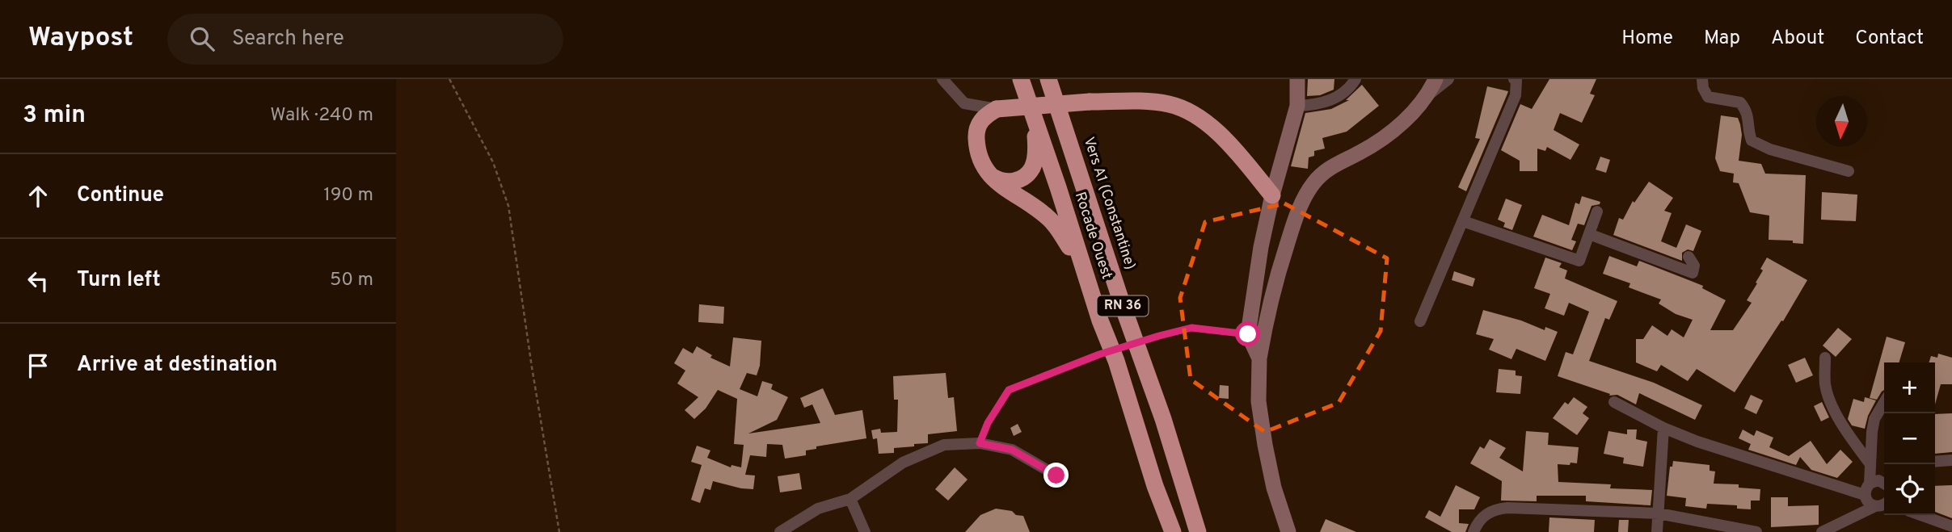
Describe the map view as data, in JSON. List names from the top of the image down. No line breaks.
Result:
{"streets":{"highway":["Vers A1 (Constantine)","Rocade Ouest","RN 36"]},"north":"bottom","page":{"header":"Waypost","search":"Search here","nav":["Home","Map","About","Contact"],"heading":["3 min","Walk · 240 m"],"list":[["Continue","190 m"],["Turn left","50 m"],"Arrive at destination"],"map_buttons":["+","−"]}}
